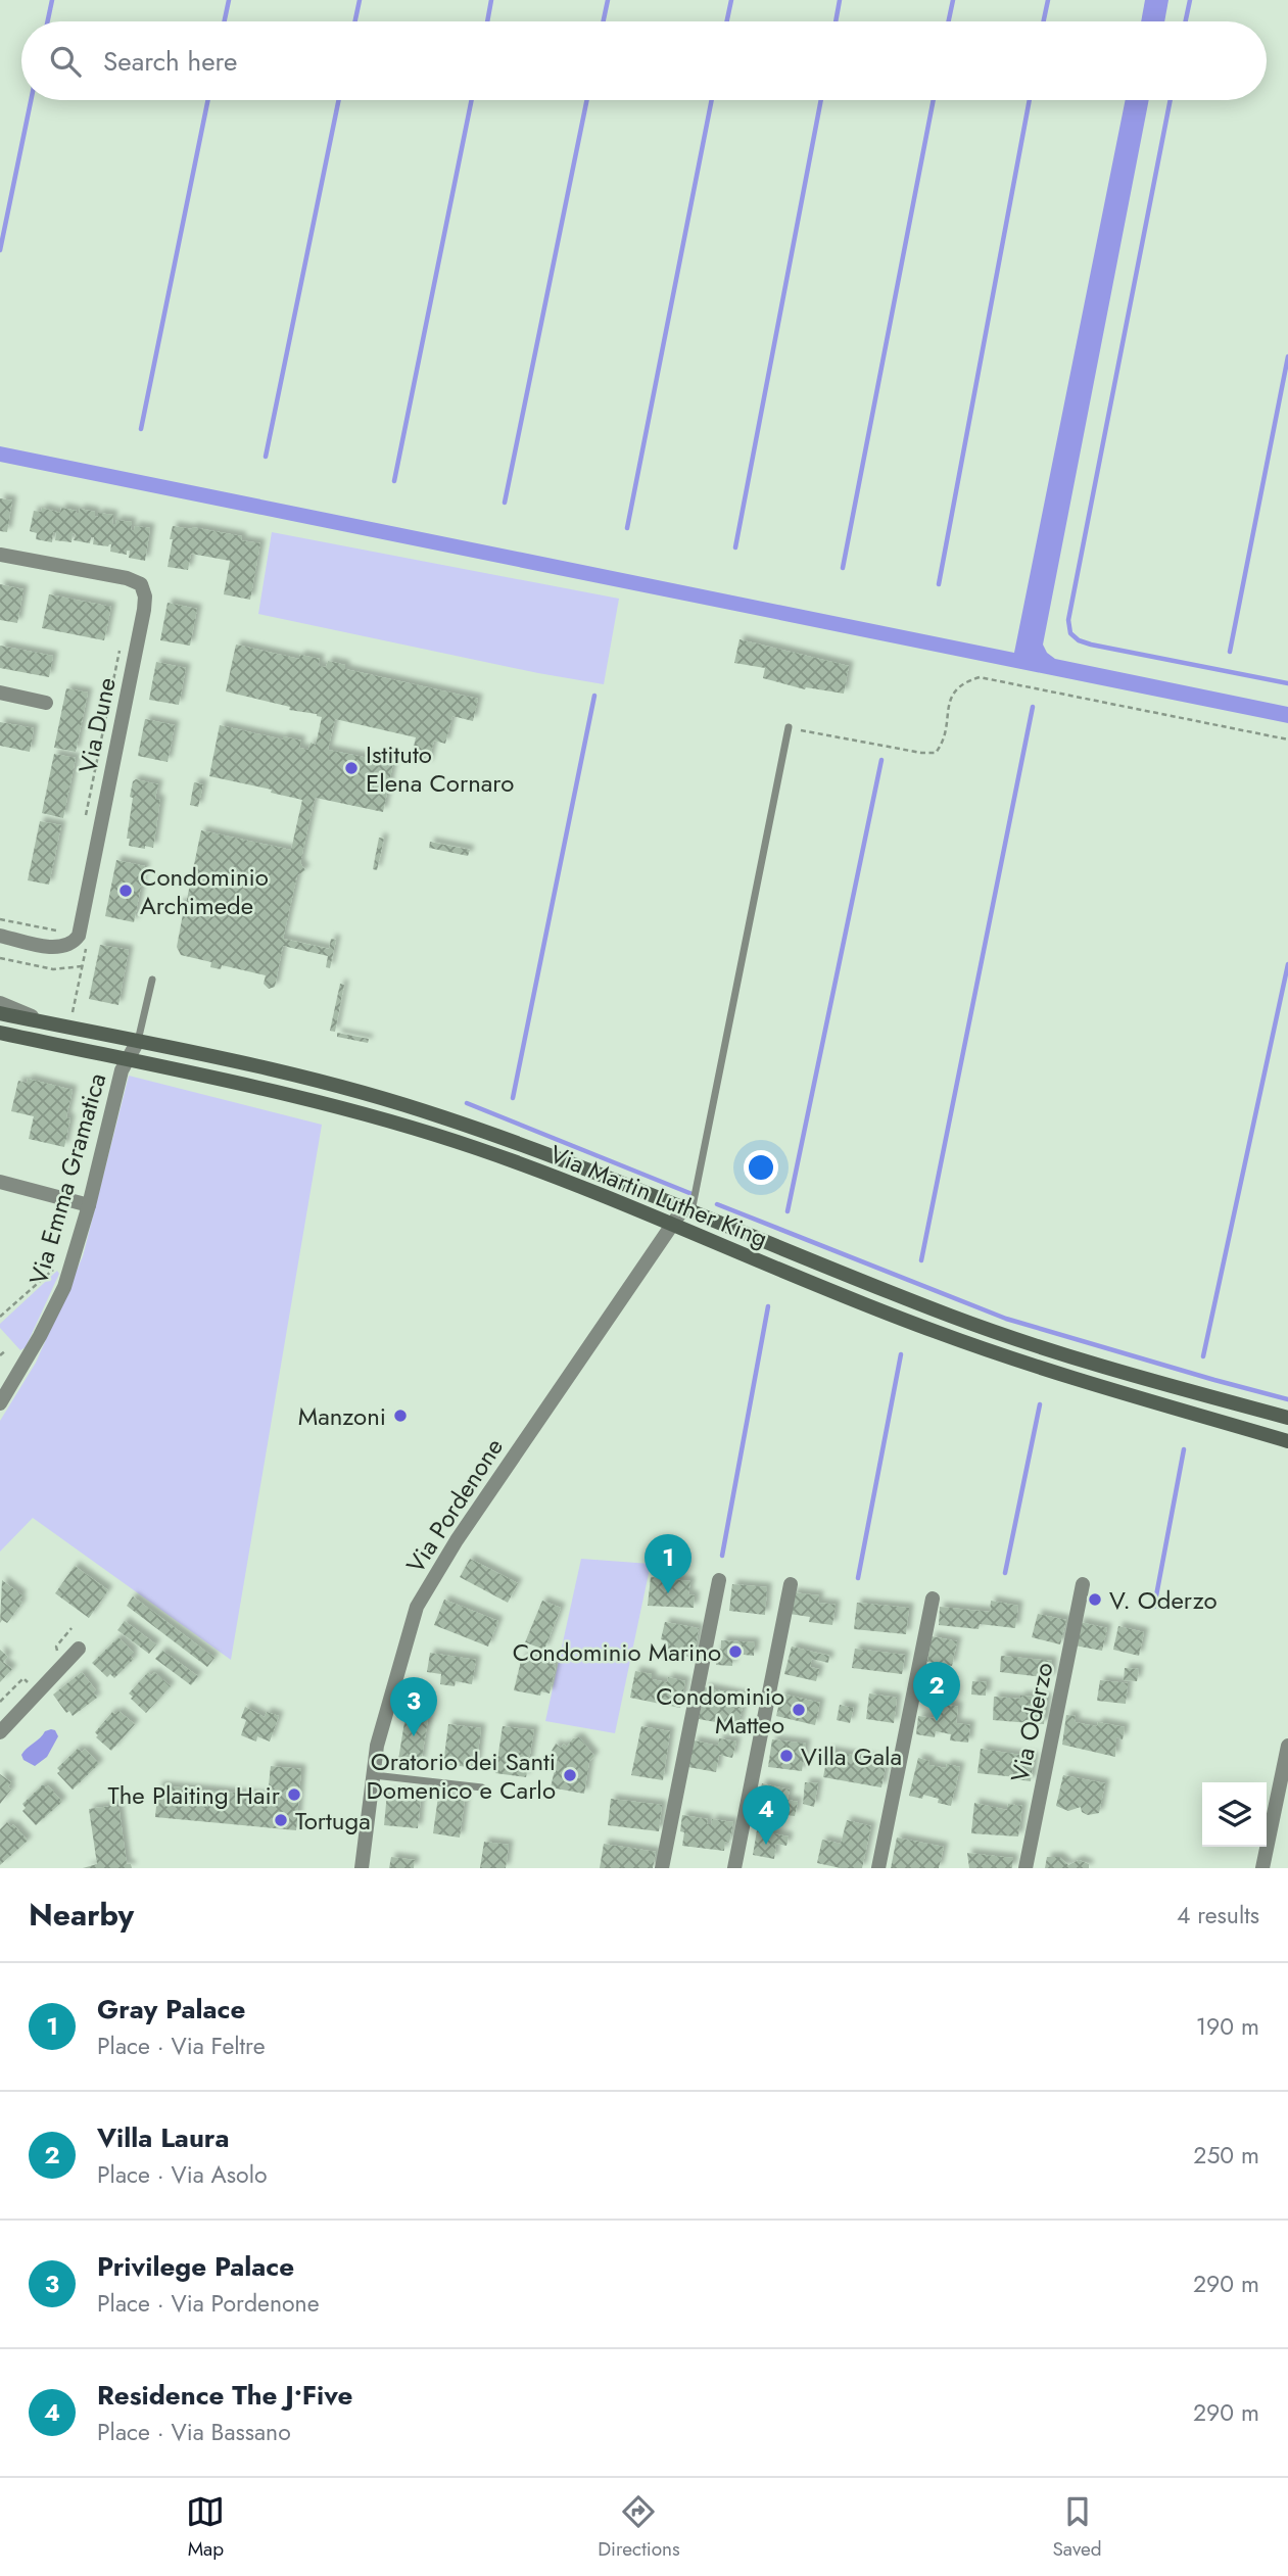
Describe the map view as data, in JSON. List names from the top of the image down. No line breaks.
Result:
{"streets":{"main road":["Via Martin Luther King"],"street":["Via Dune","Via Emma Gramatica","Via Pordenone","Via Oderzo"]},"crossings":[["Via Emma Gramatica","Via Martin Luther King"],["Via Martin Luther King","Via Pordenone"]],"places":["Istituto Elena Cornaro","Condominio Archimede","Manzoni","V. Oderzo","Condominio Marino","Condominio Matteo","Villa Gala","Oratorio dei Santi Domenico e Carlo","The Plaiting Hair","Tortuga"],"page":{"search":"Search here","pins":["1","2","3","4"],"heading":["Nearby","4 results"],"list":[{"mark":"1","name":"Gray Palace","note":"Place · Via Feltre","value":"190 m"},{"mark":"2","name":"Villa Laura","note":"Place · Via Asolo","value":"250 m"},{"mark":"3","name":"Privilege Palace","note":"Place · Via Pordenone","value":"290 m"},{"mark":"4","name":"Residence The J•Five","note":"Place · Via Bassano","value":"290 m"}],"nav":["Map","Directions","Saved"]}}
